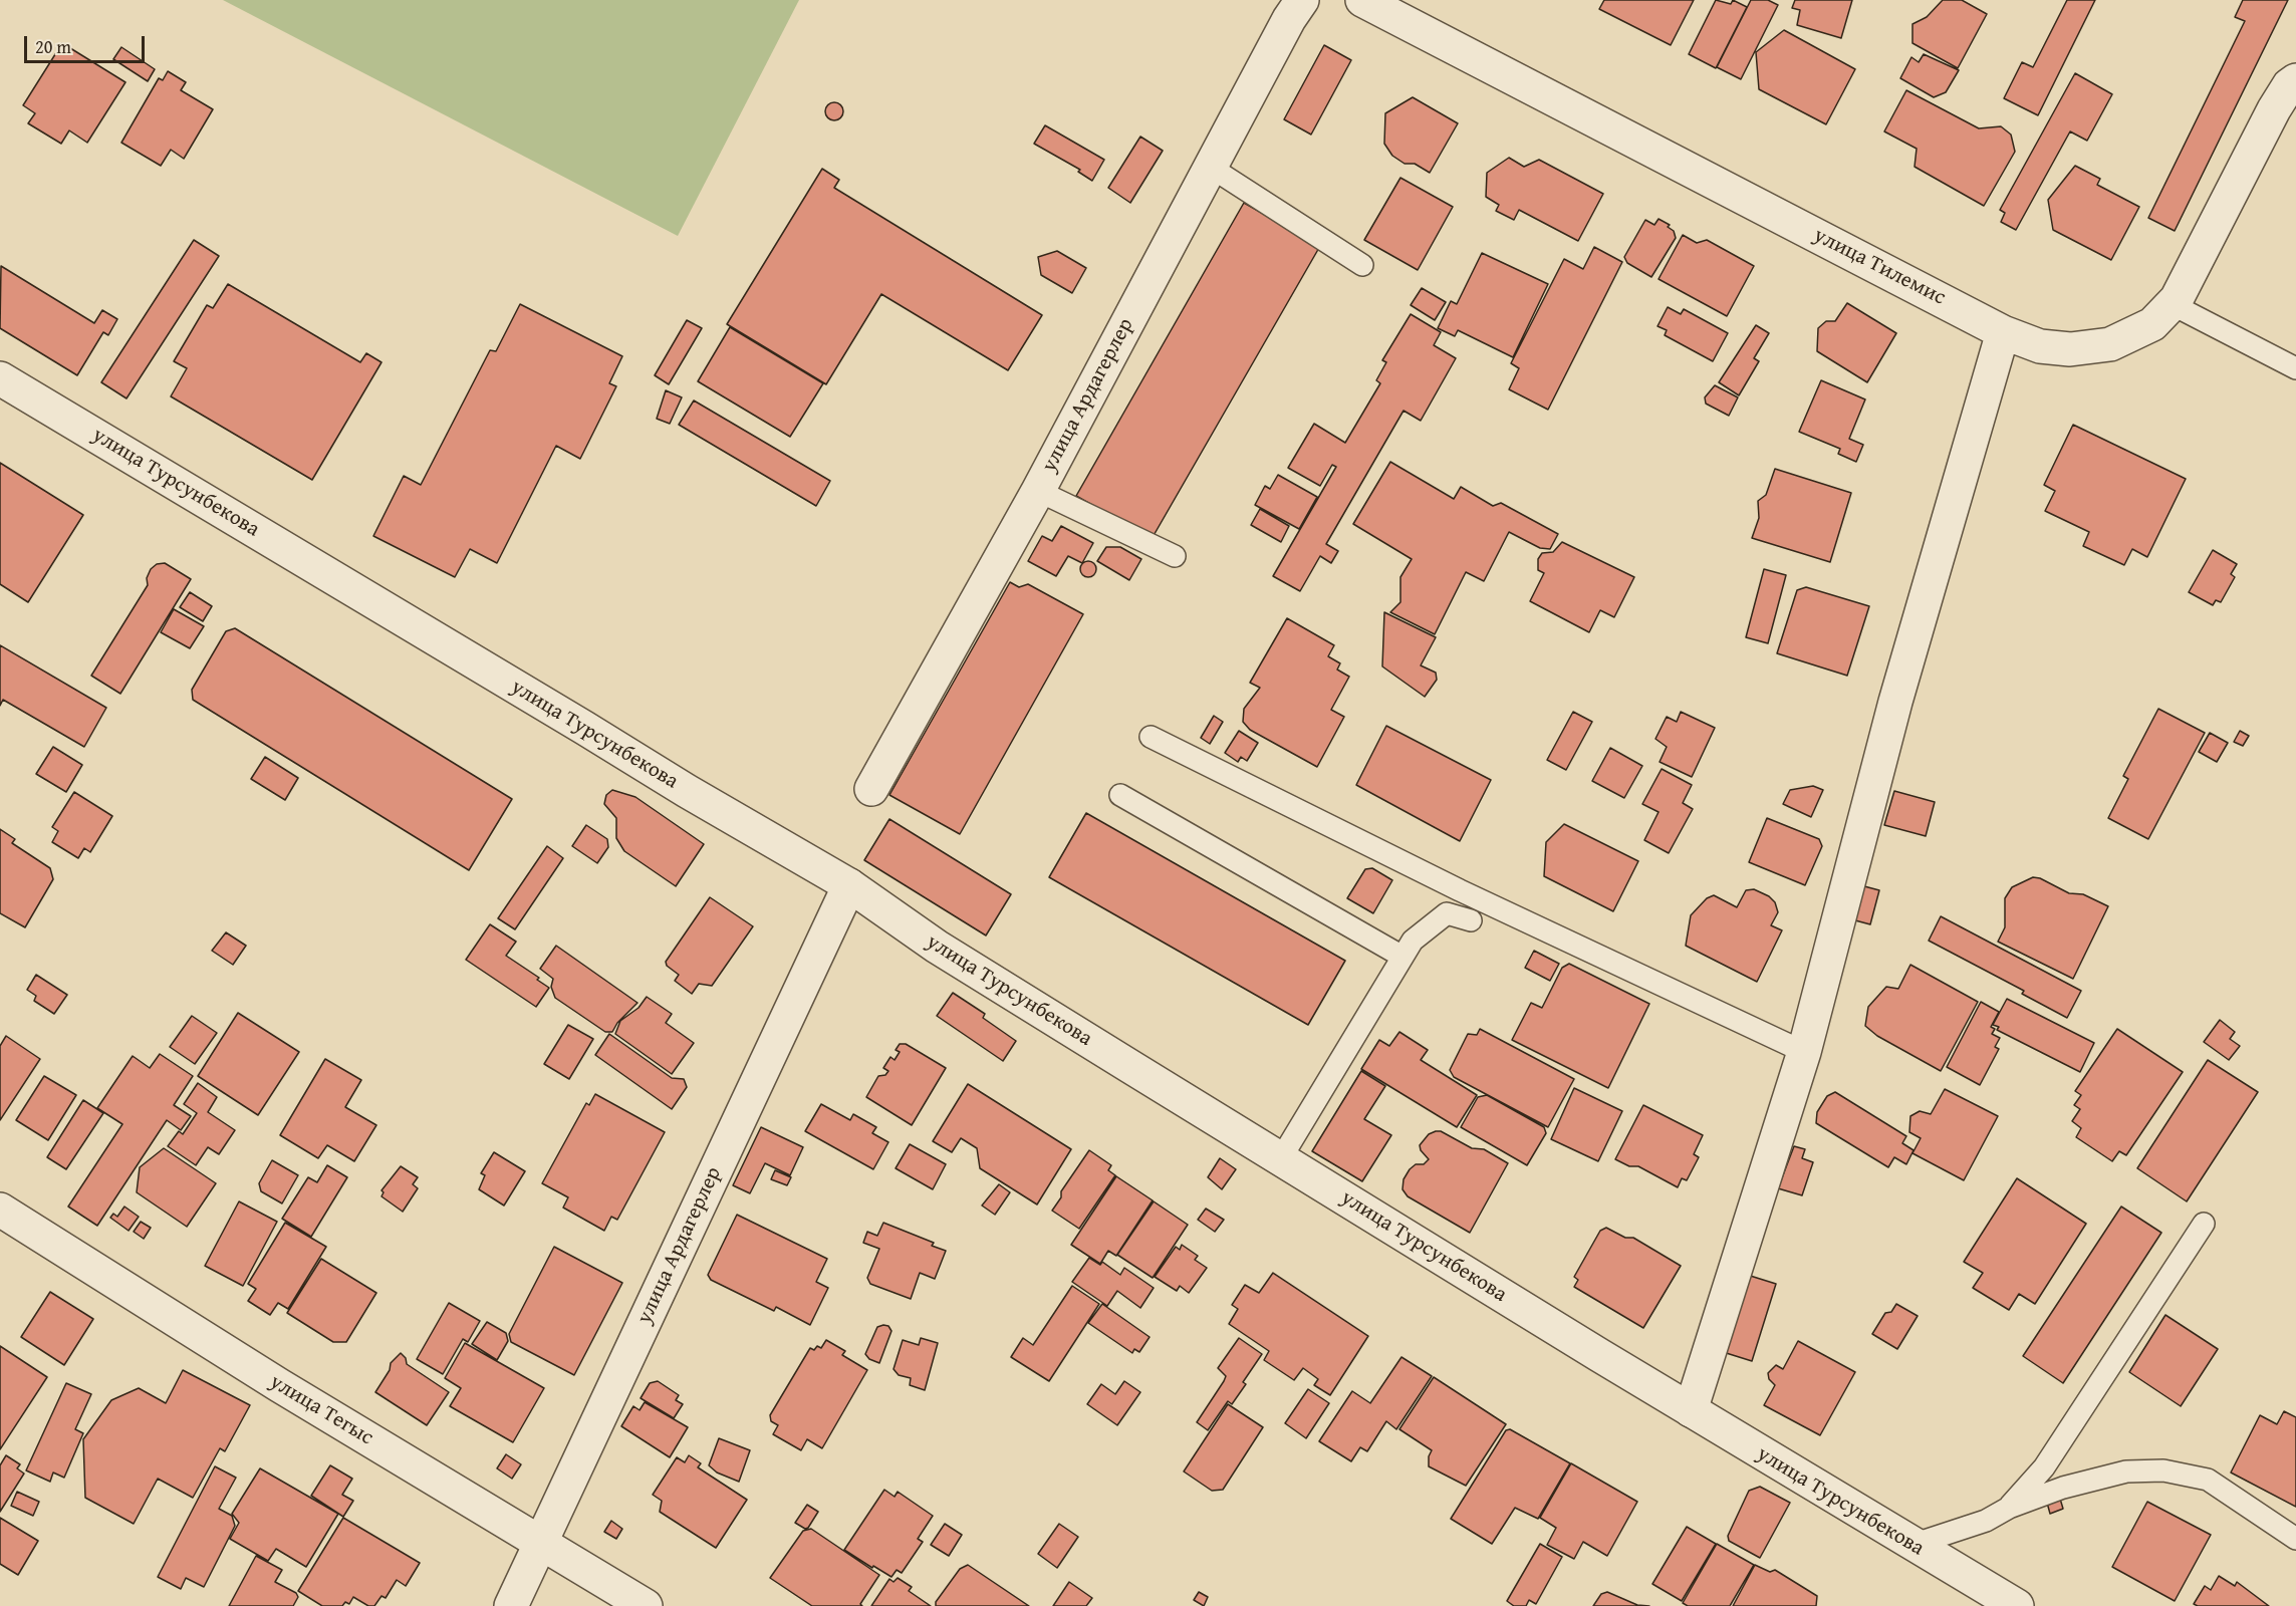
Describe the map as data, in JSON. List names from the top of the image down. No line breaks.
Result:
{"streets":{"street":["улица Тилемис","улица Ардагерлер","улица Турсунбекова","улица Тегыс"]},"crossings":[["улица Ардагерлер","улица Турсунбекова"],["улица Ардагерлер","улица Тегыс"]],"scale_bar":"20 m"}
